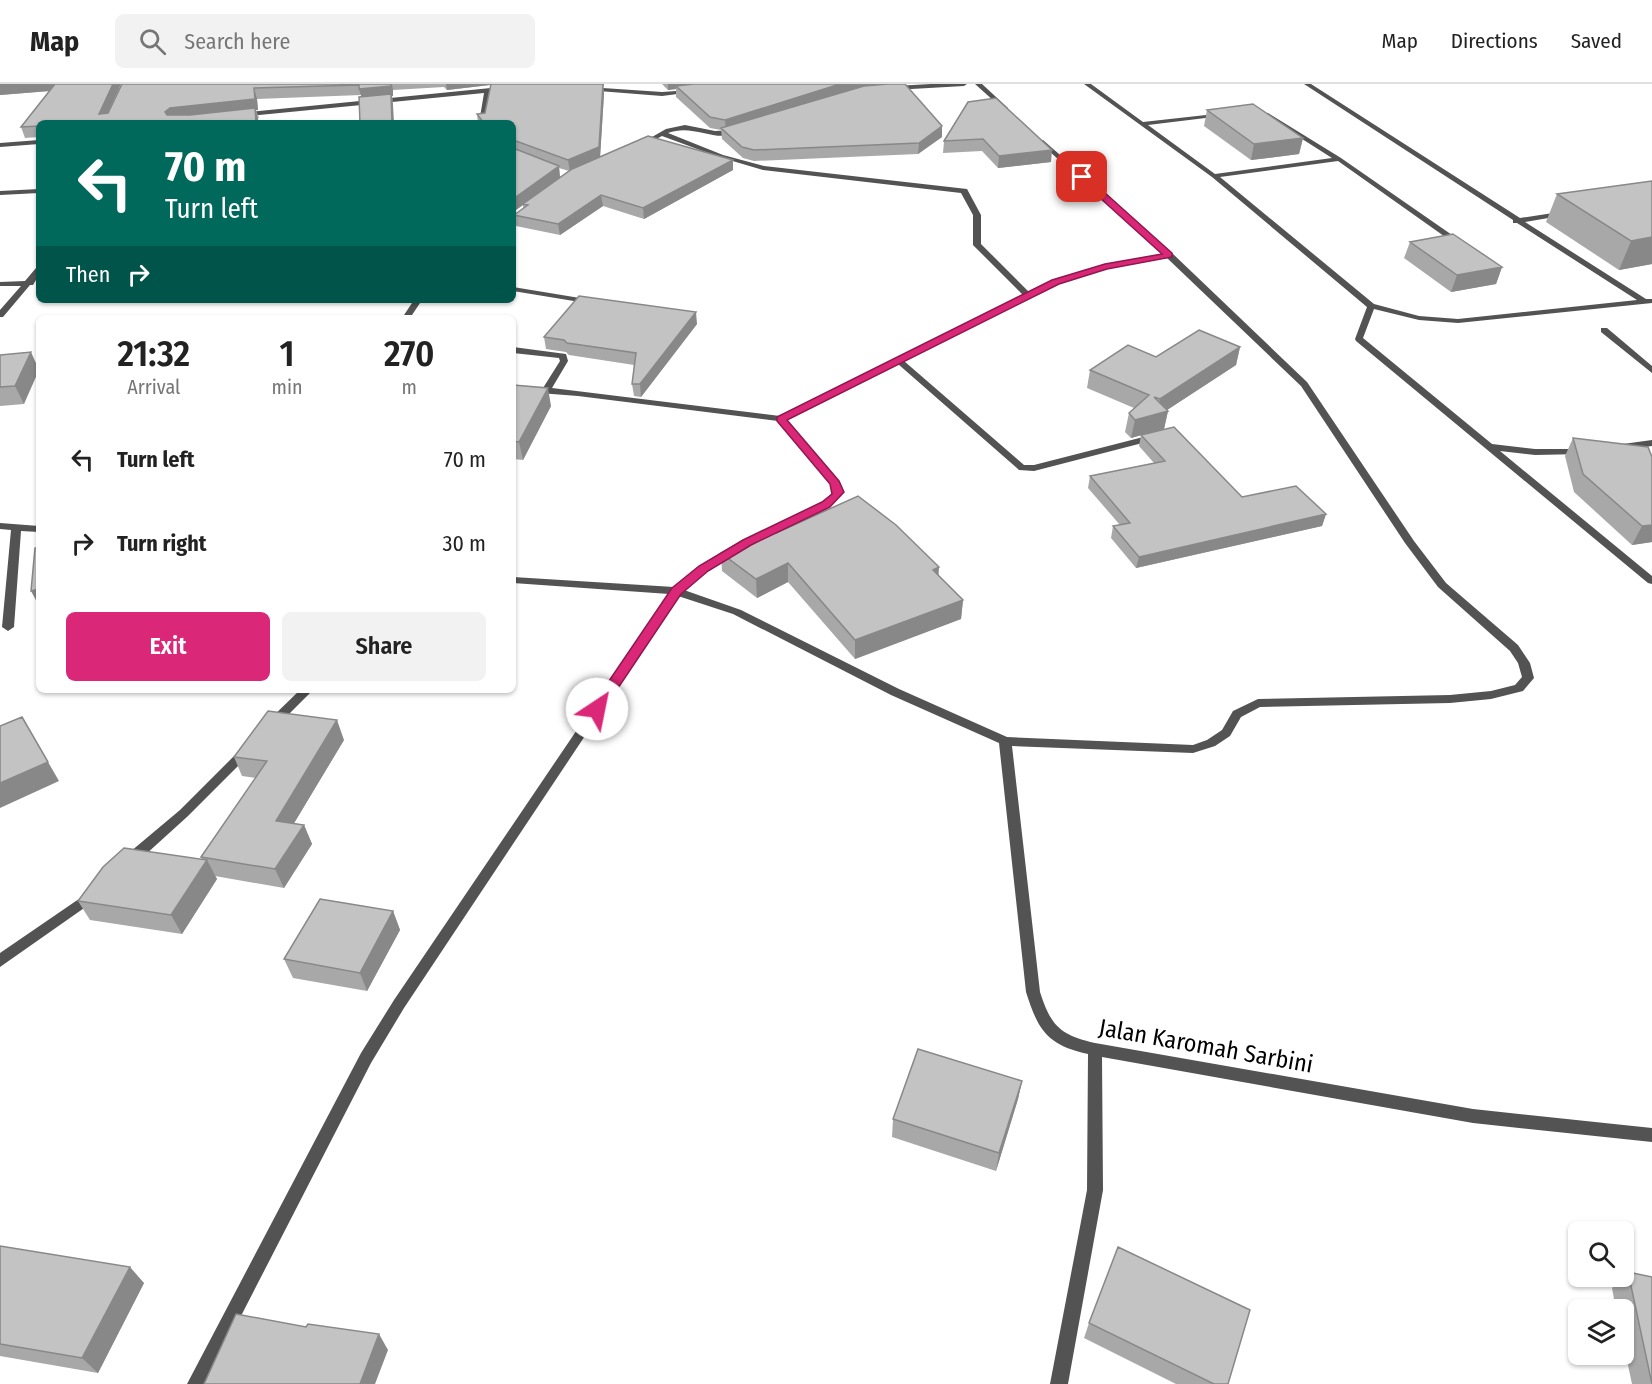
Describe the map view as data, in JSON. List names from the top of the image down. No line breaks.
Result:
{"streets":{"street":["Jalan Karomah Sarbini"]},"page":{"header":"Map","search":"Search here","nav":["Map","Directions","Saved"],"turn":["70 m","Turn left"],"then":"Then","eta":["21:32","Arrival","1","min","270","m"],"list":[{"name":"Turn left","value":"70 m"},{"name":"Turn right","value":"30 m"}],"buttons":["Exit","Share"]}}
